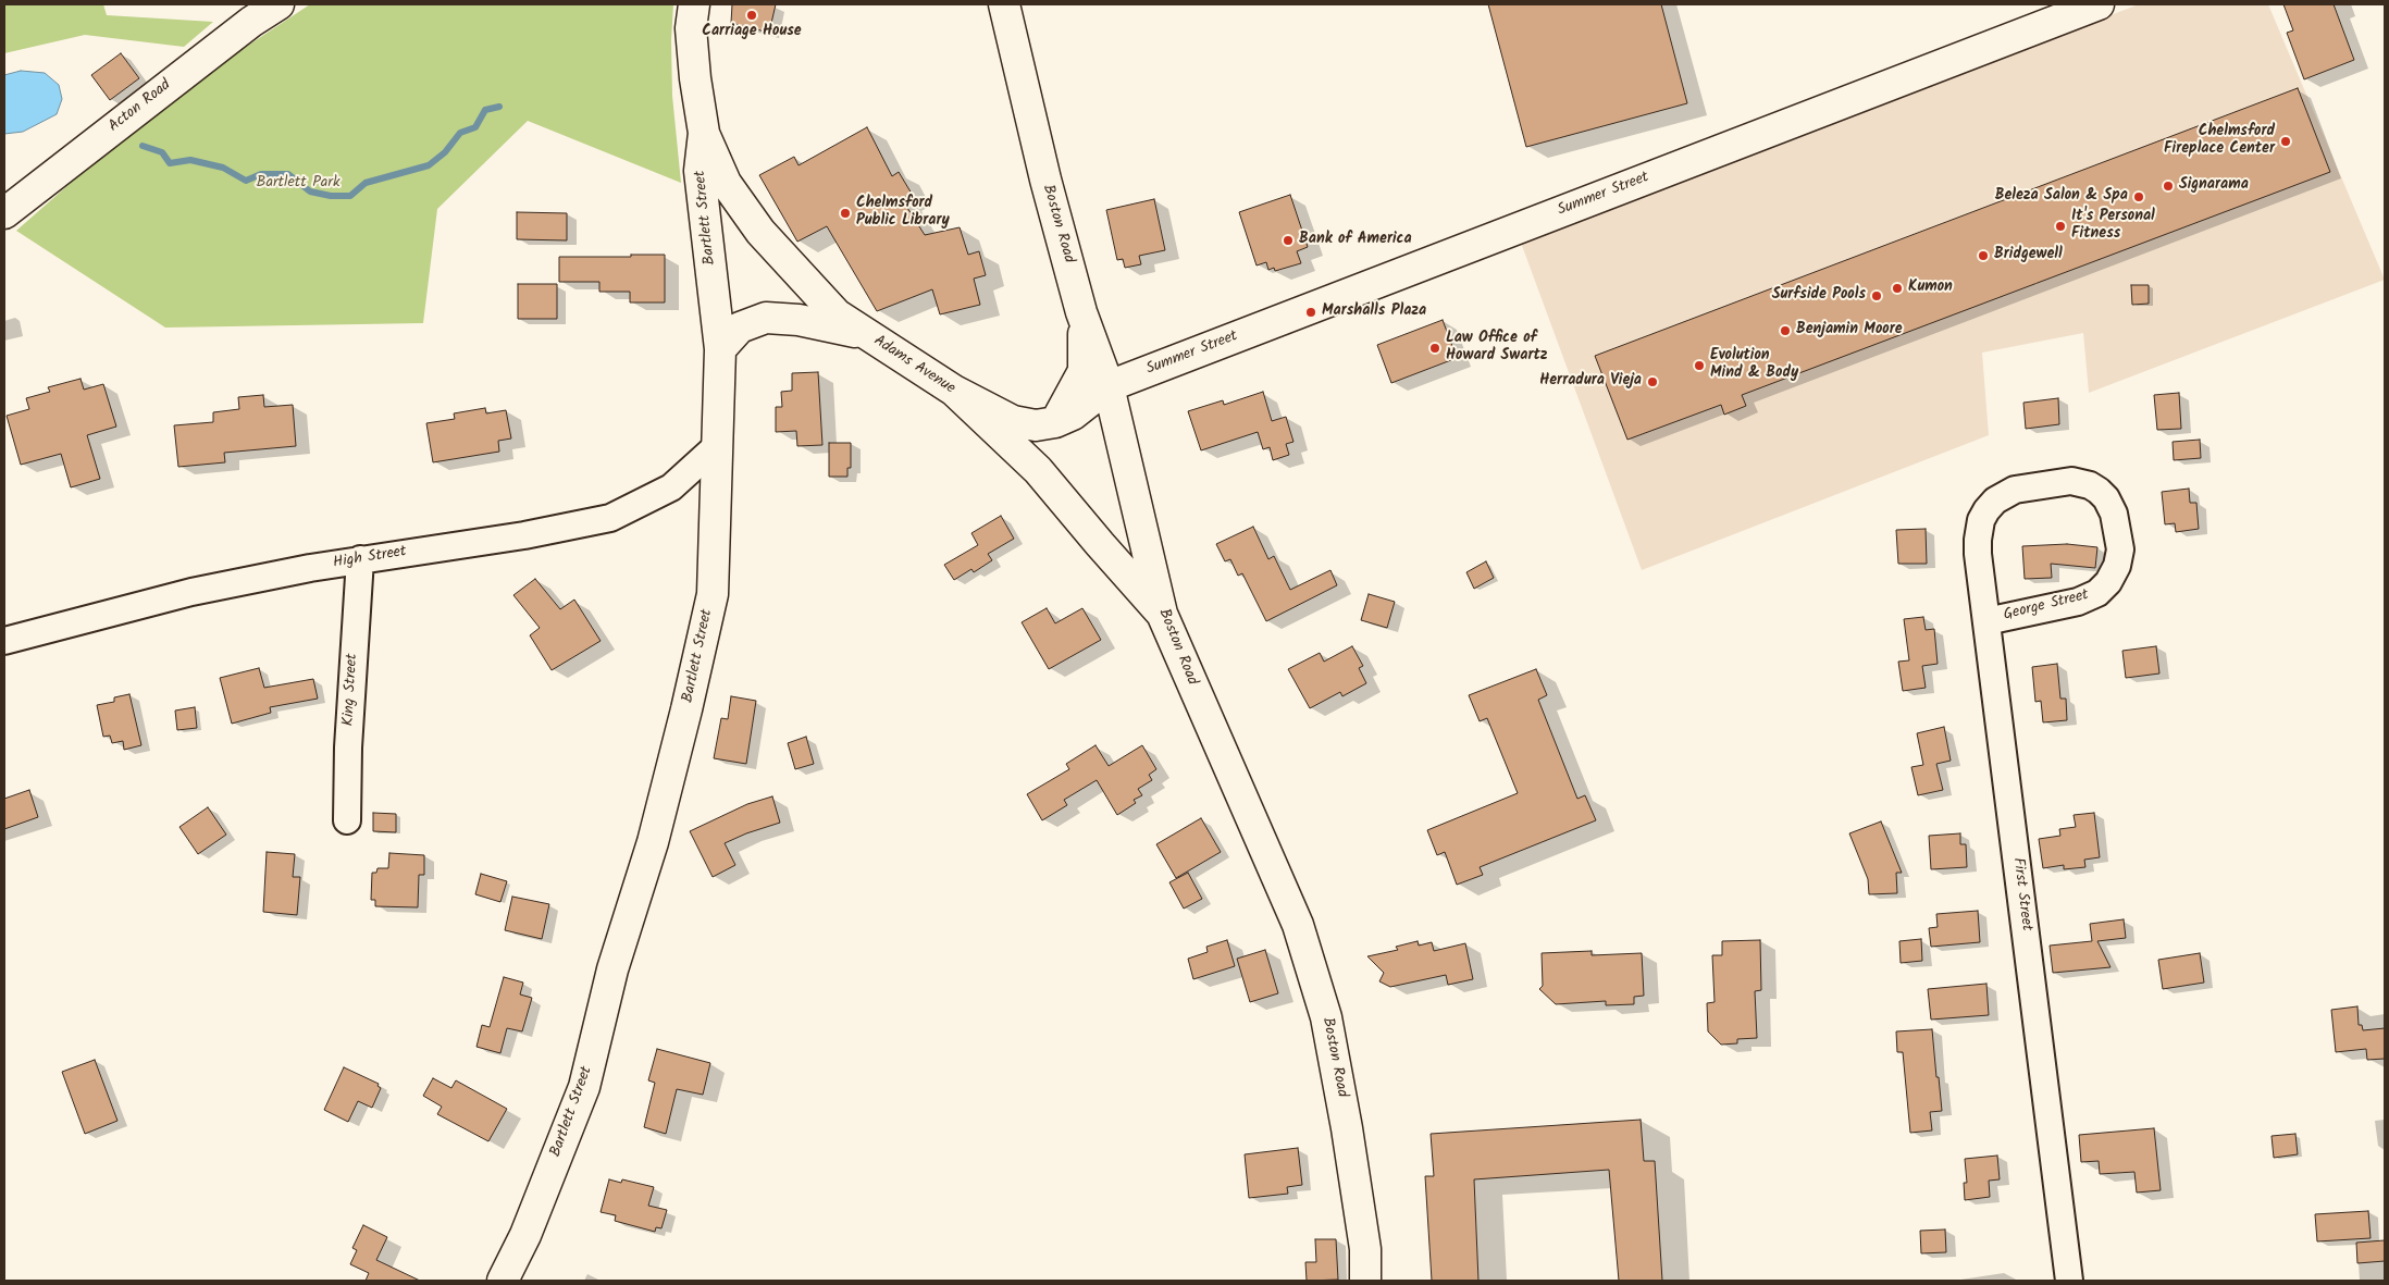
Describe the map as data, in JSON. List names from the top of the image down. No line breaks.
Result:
{"streets":{"main road":["Acton Road","Summer Street","Bartlett Street","Boston Road","Adams Avenue"],"street":["High Street","George Street","King Street","First Street"]},"crossings":[["Summer Street","Boston Road"],["Bartlett Street","Adams Avenue"],["Bartlett Street","High Street"],["Boston Road","Adams Avenue"],["High Street","King Street"],["George Street","First Street"]],"parks":["Bartlett Park"],"places":["Carriage House","Chelmsford Fireplace Center","Signarama","Beleza Salon & Spa","Chelmsford Public Library","It's Personal Fitness","Bank of America","Bridgewell","Kumon","Surfside Pools","Marshalls Plaza","Benjamin Moore","Law Office of Howard Swartz","Evolution Mind & Body","Herradura Vieja"]}
